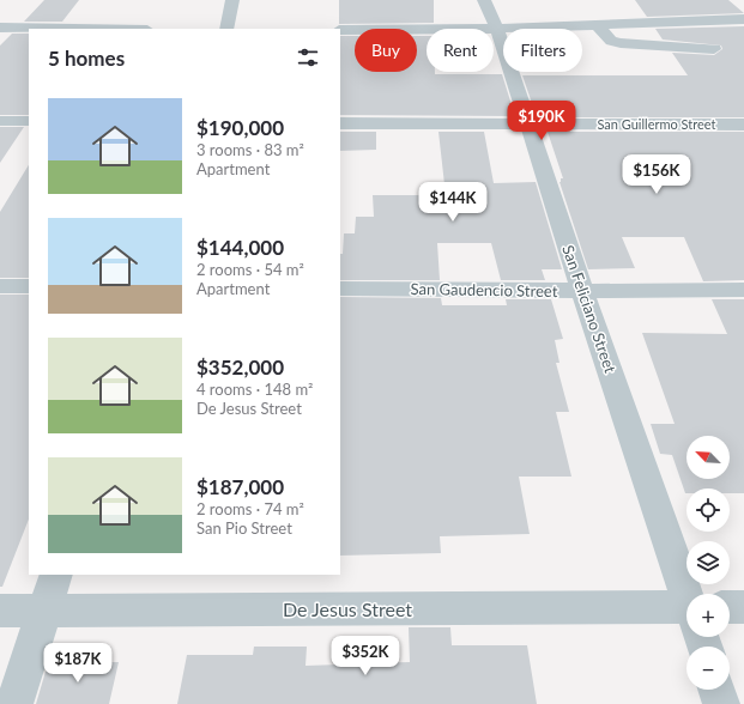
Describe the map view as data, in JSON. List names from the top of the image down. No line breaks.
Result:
{"streets":{"street":["San Guillermo Street","San Gaudencio Street","San Feliciano Street","De Jesus Street"]},"crossings":[["San Guillermo Street","San Feliciano Street"],["San Gaudencio Street","San Feliciano Street"]],"north":"top left","page":{"chip":["Buy","Rent","Filters"],"heading":"5 homes","list":[{"name":"$190,000","note":"3 rooms · 83 m² · Apartment"},{"name":"$144,000","note":"2 rooms · 54 m² · Apartment"},{"name":"$352,000","note":"4 rooms · 148 m² · De Jesus Street"},{"name":"$187,000","note":"2 rooms · 74 m² · San Pio Street"}],"price":["$190K","$156K","$144K","$352K","$187K"],"map_buttons":["+","−"]}}
